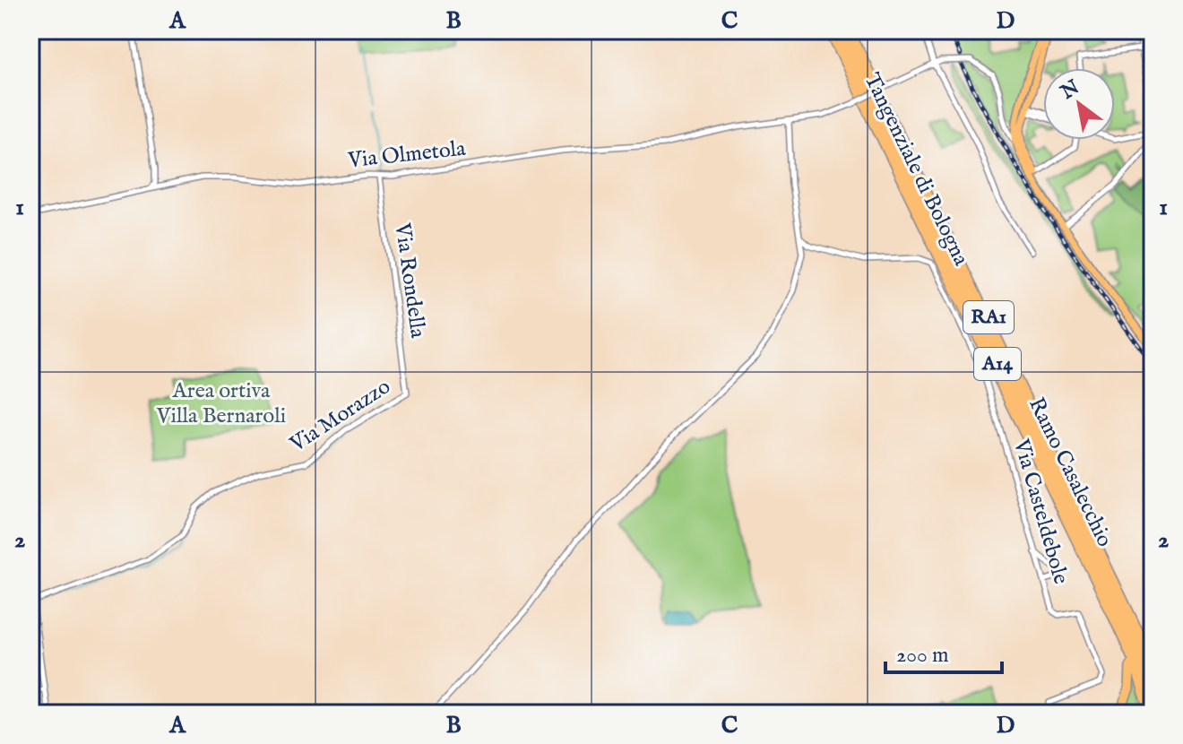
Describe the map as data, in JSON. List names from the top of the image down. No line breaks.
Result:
{"streets":{"highway":["Tangenziale di Bologna","RA1","A14","Ramo Casalecchio"],"street":["Via Olmetola","Via Rondella","Via Morazzo","Via Casteldebole"]},"crossings":[["Via Olmetola","Via Rondella"],["Via Rondella","Via Morazzo"]],"parks":["Area ortiva Villa Bernaroli"],"scale_bar":"200 m","north":"top left","grid":{"columns":["A","B","C","D"],"rows":["1","2"]}}
